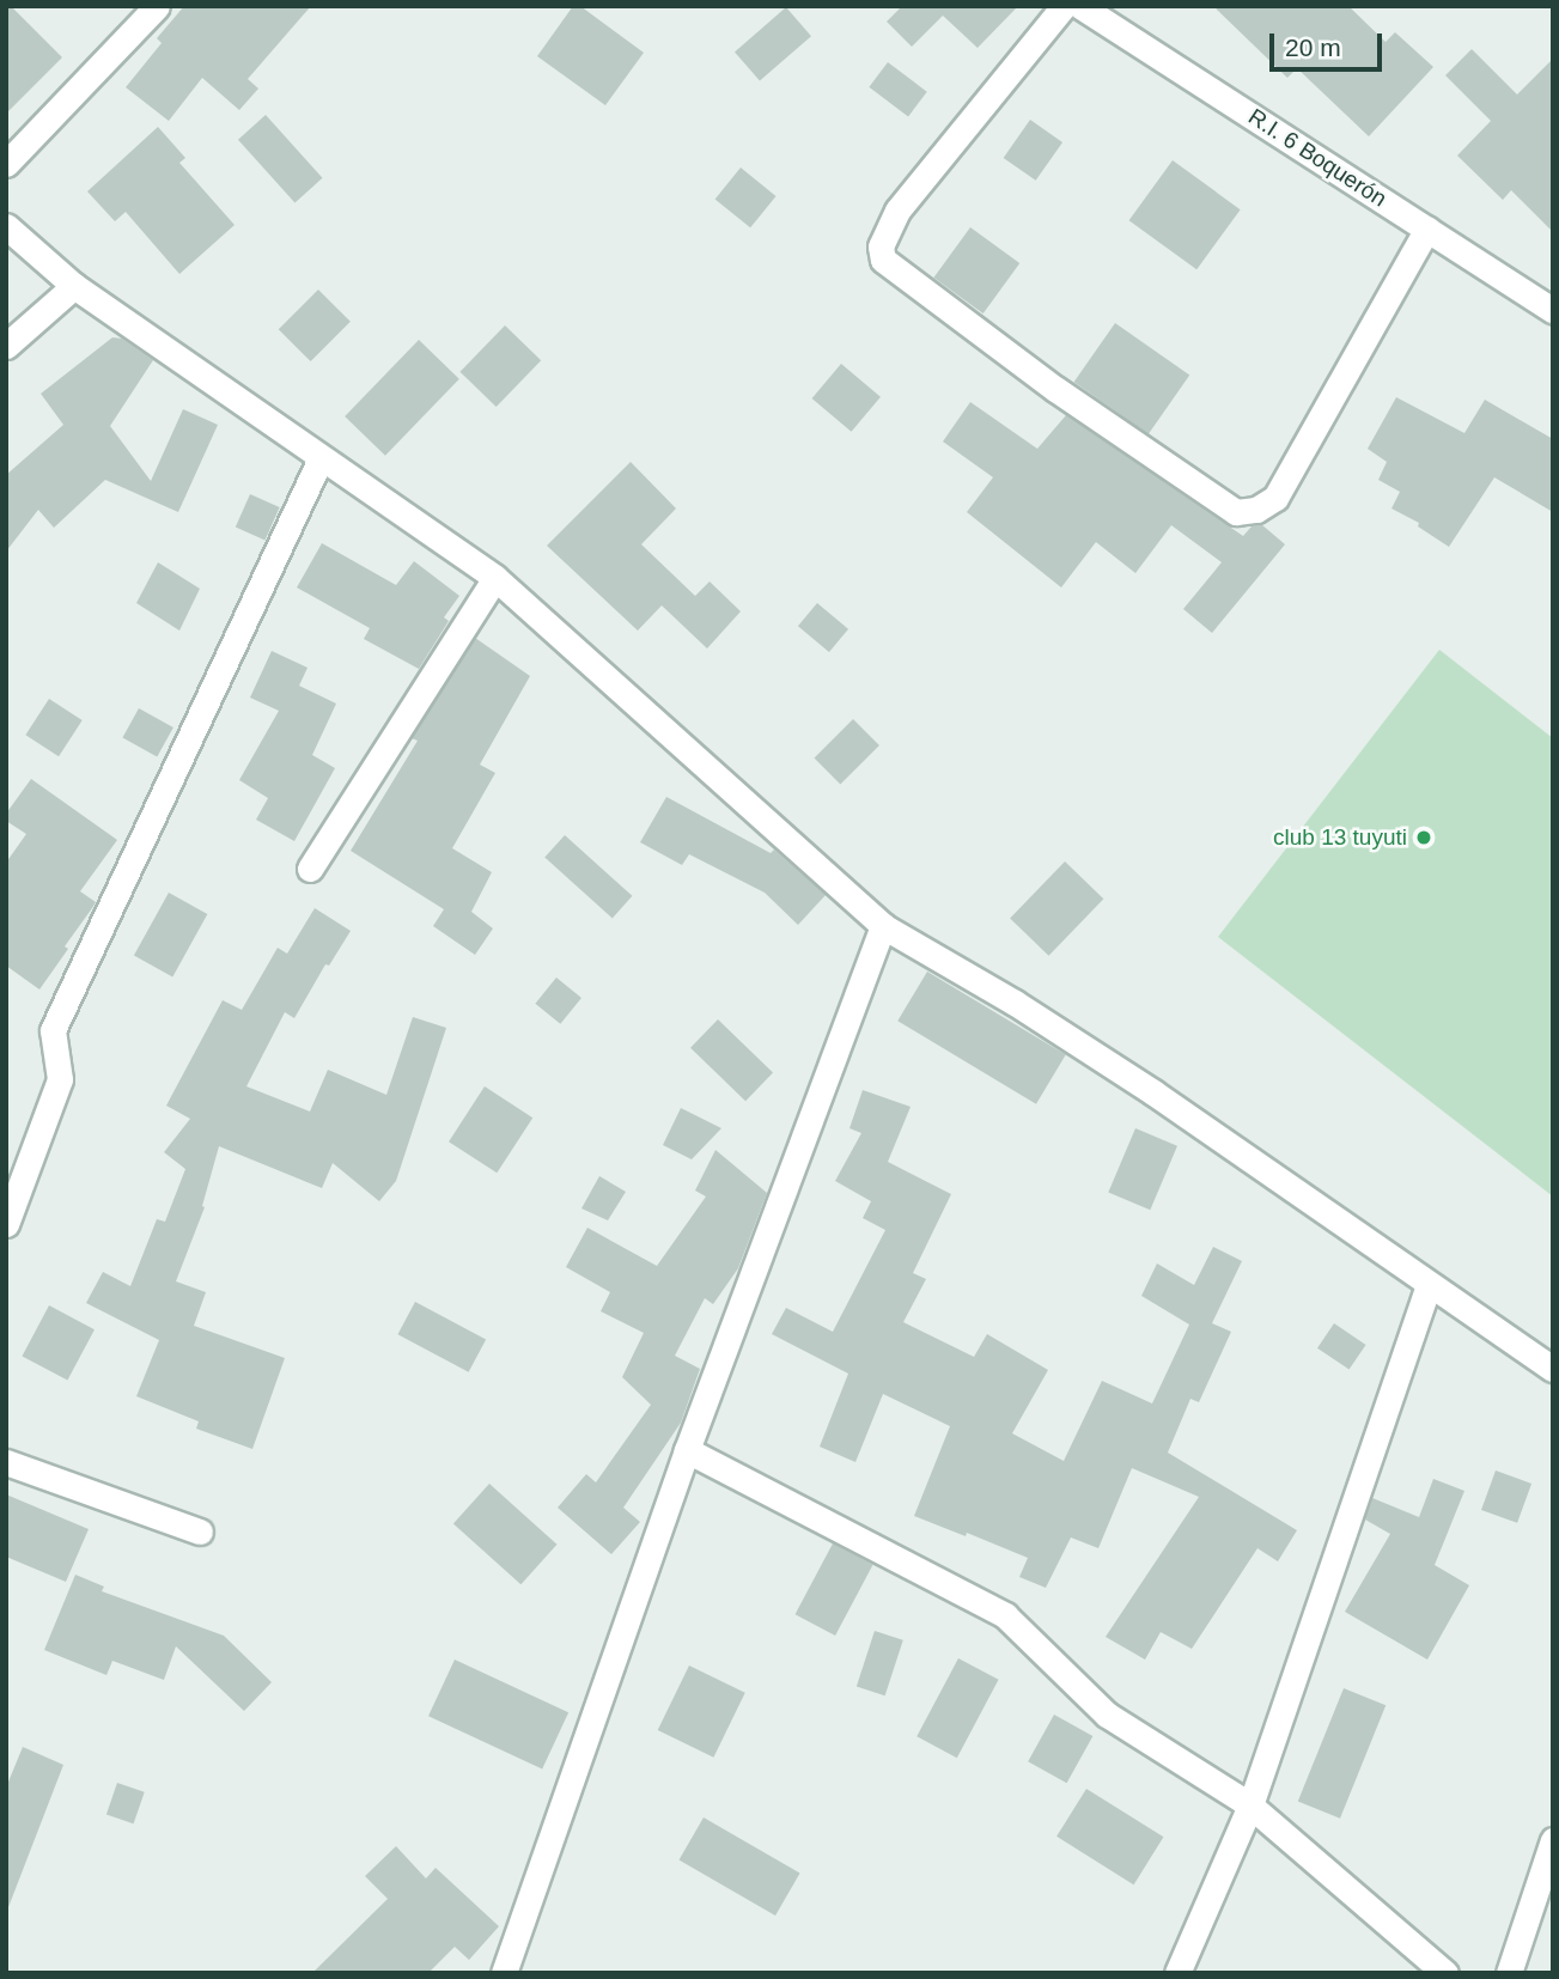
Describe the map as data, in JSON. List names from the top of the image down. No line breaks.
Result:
{"streets":{"street":["R.I. 6 Boquerón"]},"places":["club 13 tuyuti"],"scale_bar":"20 m"}
